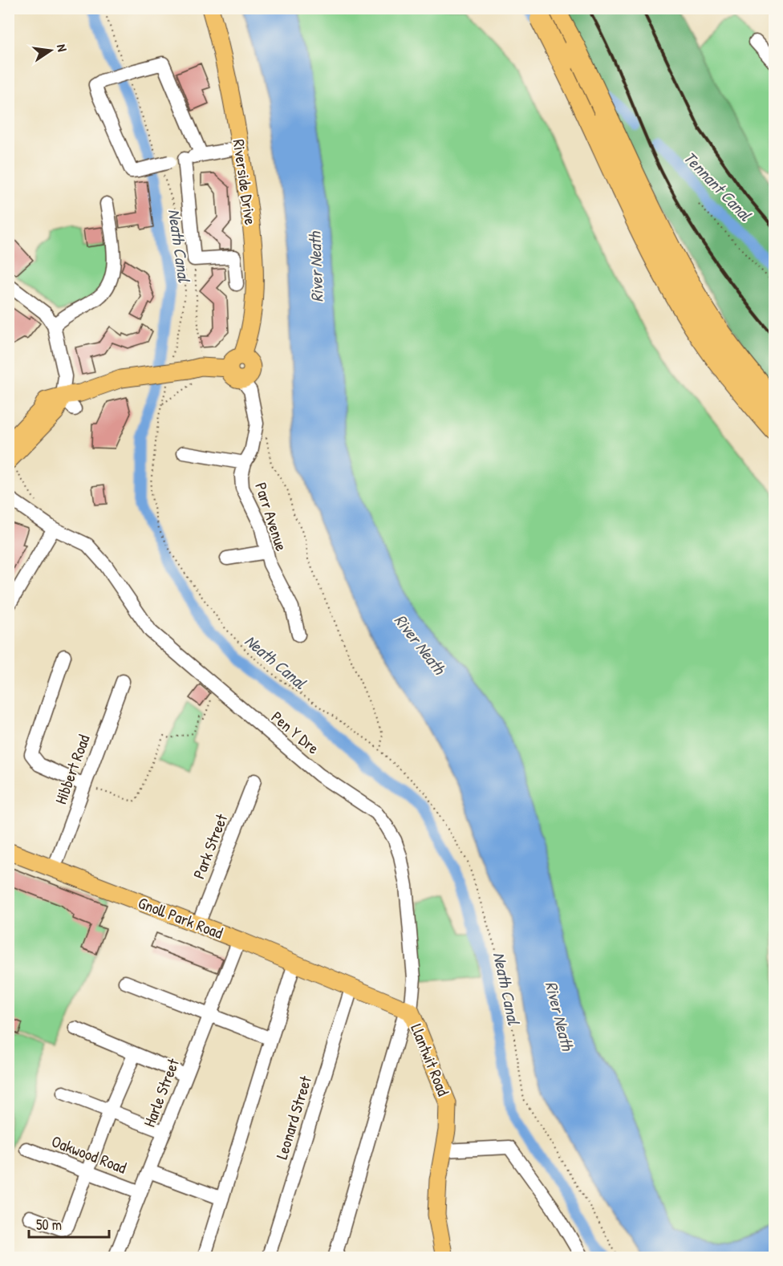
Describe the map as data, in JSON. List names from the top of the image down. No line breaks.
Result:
{"streets":{"main road":["Riverside Drive","Gnoll Park Road","Llantwit Road"],"street":["Parr Avenue","Pen Y Dre","Hibbert Road","Park Street","Harle Street","Leonard Street","Oakwood Road"]},"crossings":[["Pen Y Dre","Llantwit Road"],["Hibbert Road","Gnoll Park Road"],["Park Street","Gnoll Park Road"],["Gnoll Park Road","Llantwit Road"],["Gnoll Park Road","Harle Street"],["Gnoll Park Road","Leonard Street"],["Llantwit Road","Leonard Street"],["Harle Street","Oakwood Road"]],"water":["Tennant Canal","Neath Canal","River Neath"],"scale_bar":"50 m","north":"right"}
